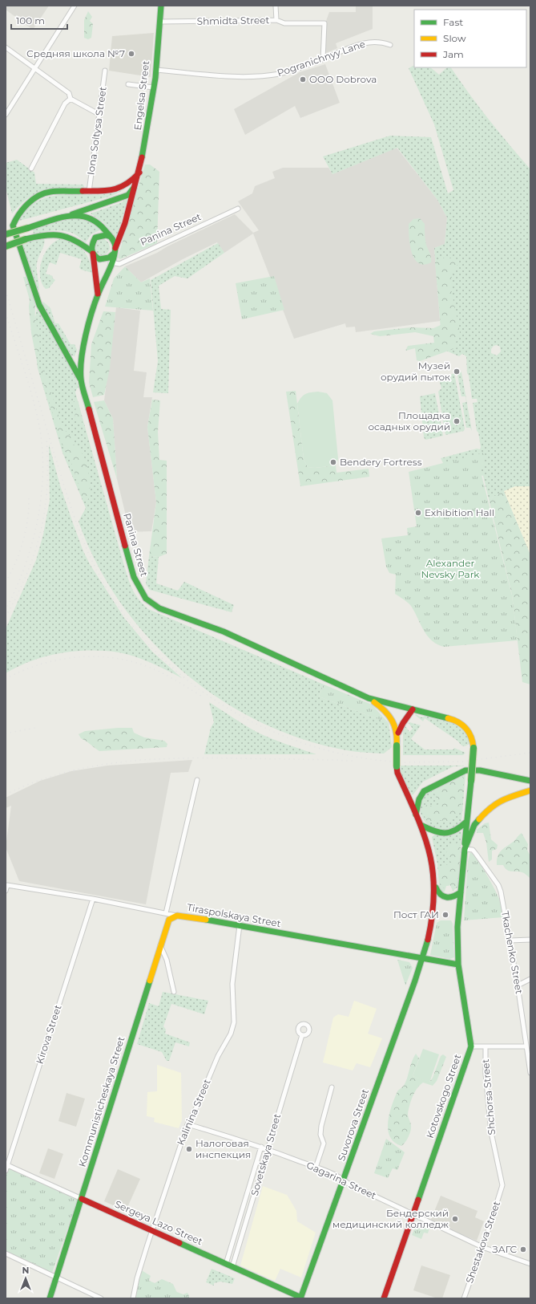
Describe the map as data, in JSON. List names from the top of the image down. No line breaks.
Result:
{"streets":{"main road":["Engelsa Street","Panina Street","Tiraspolskaya Street","Kotovskogo Street","Kommunisticheskaya Street","Suvorova Street","Sergeya Lazo Street"],"street":["Shmidta Street","Pogranichnyy Lane","Iona Soltysa Street","Tkachenko Street","Kirova Street","Shchorsa Street","Kalinina Street","Sovetskaya Street","Gagarina Street","Shestakova Street"]},"crossings":[["Shmidta Street","Pogranichnyy Lane"],["Shmidta Street","Engelsa Street"],["Pogranichnyy Lane","Engelsa Street"],["Engelsa Street","Panina Street"],["Tiraspolskaya Street","Kirova Street"],["Tiraspolskaya Street","Kotovskogo Street"],["Tiraspolskaya Street","Kommunisticheskaya Street"],["Tiraspolskaya Street","Kalinina Street"],["Tiraspolskaya Street","Suvorova Street"],["Tkachenko Street","Kotovskogo Street"],["Kirova Street","Sergeya Lazo Street"],["Kotovskogo Street","Gagarina Street"],["Shchorsa Street","Shestakova Street"],["Kommunisticheskaya Street","Sergeya Lazo Street"],["Kalinina Street","Gagarina Street"],["Kalinina Street","Sergeya Lazo Street"],["Suvorova Street","Gagarina Street"],["Suvorova Street","Sergeya Lazo Street"],["Sovetskaya Street","Gagarina Street"],["Sovetskaya Street","Sergeya Lazo Street"],["Gagarina Street","Shestakova Street"]],"parks":["Alexander Nevsky Park"],"places":["Средняя школа №7","OOO Dobrova","Музей орудий пыток","Площадка осадных орудий","Bendery Fortress","Exhibition Hall","Пост ГАИ","Налоговая инспекция","Бендерский медицинский колледж","ЗАГС"],"legend":["Fast","Slow","Jam"],"scale_bar":"100 m","north":"top"}
